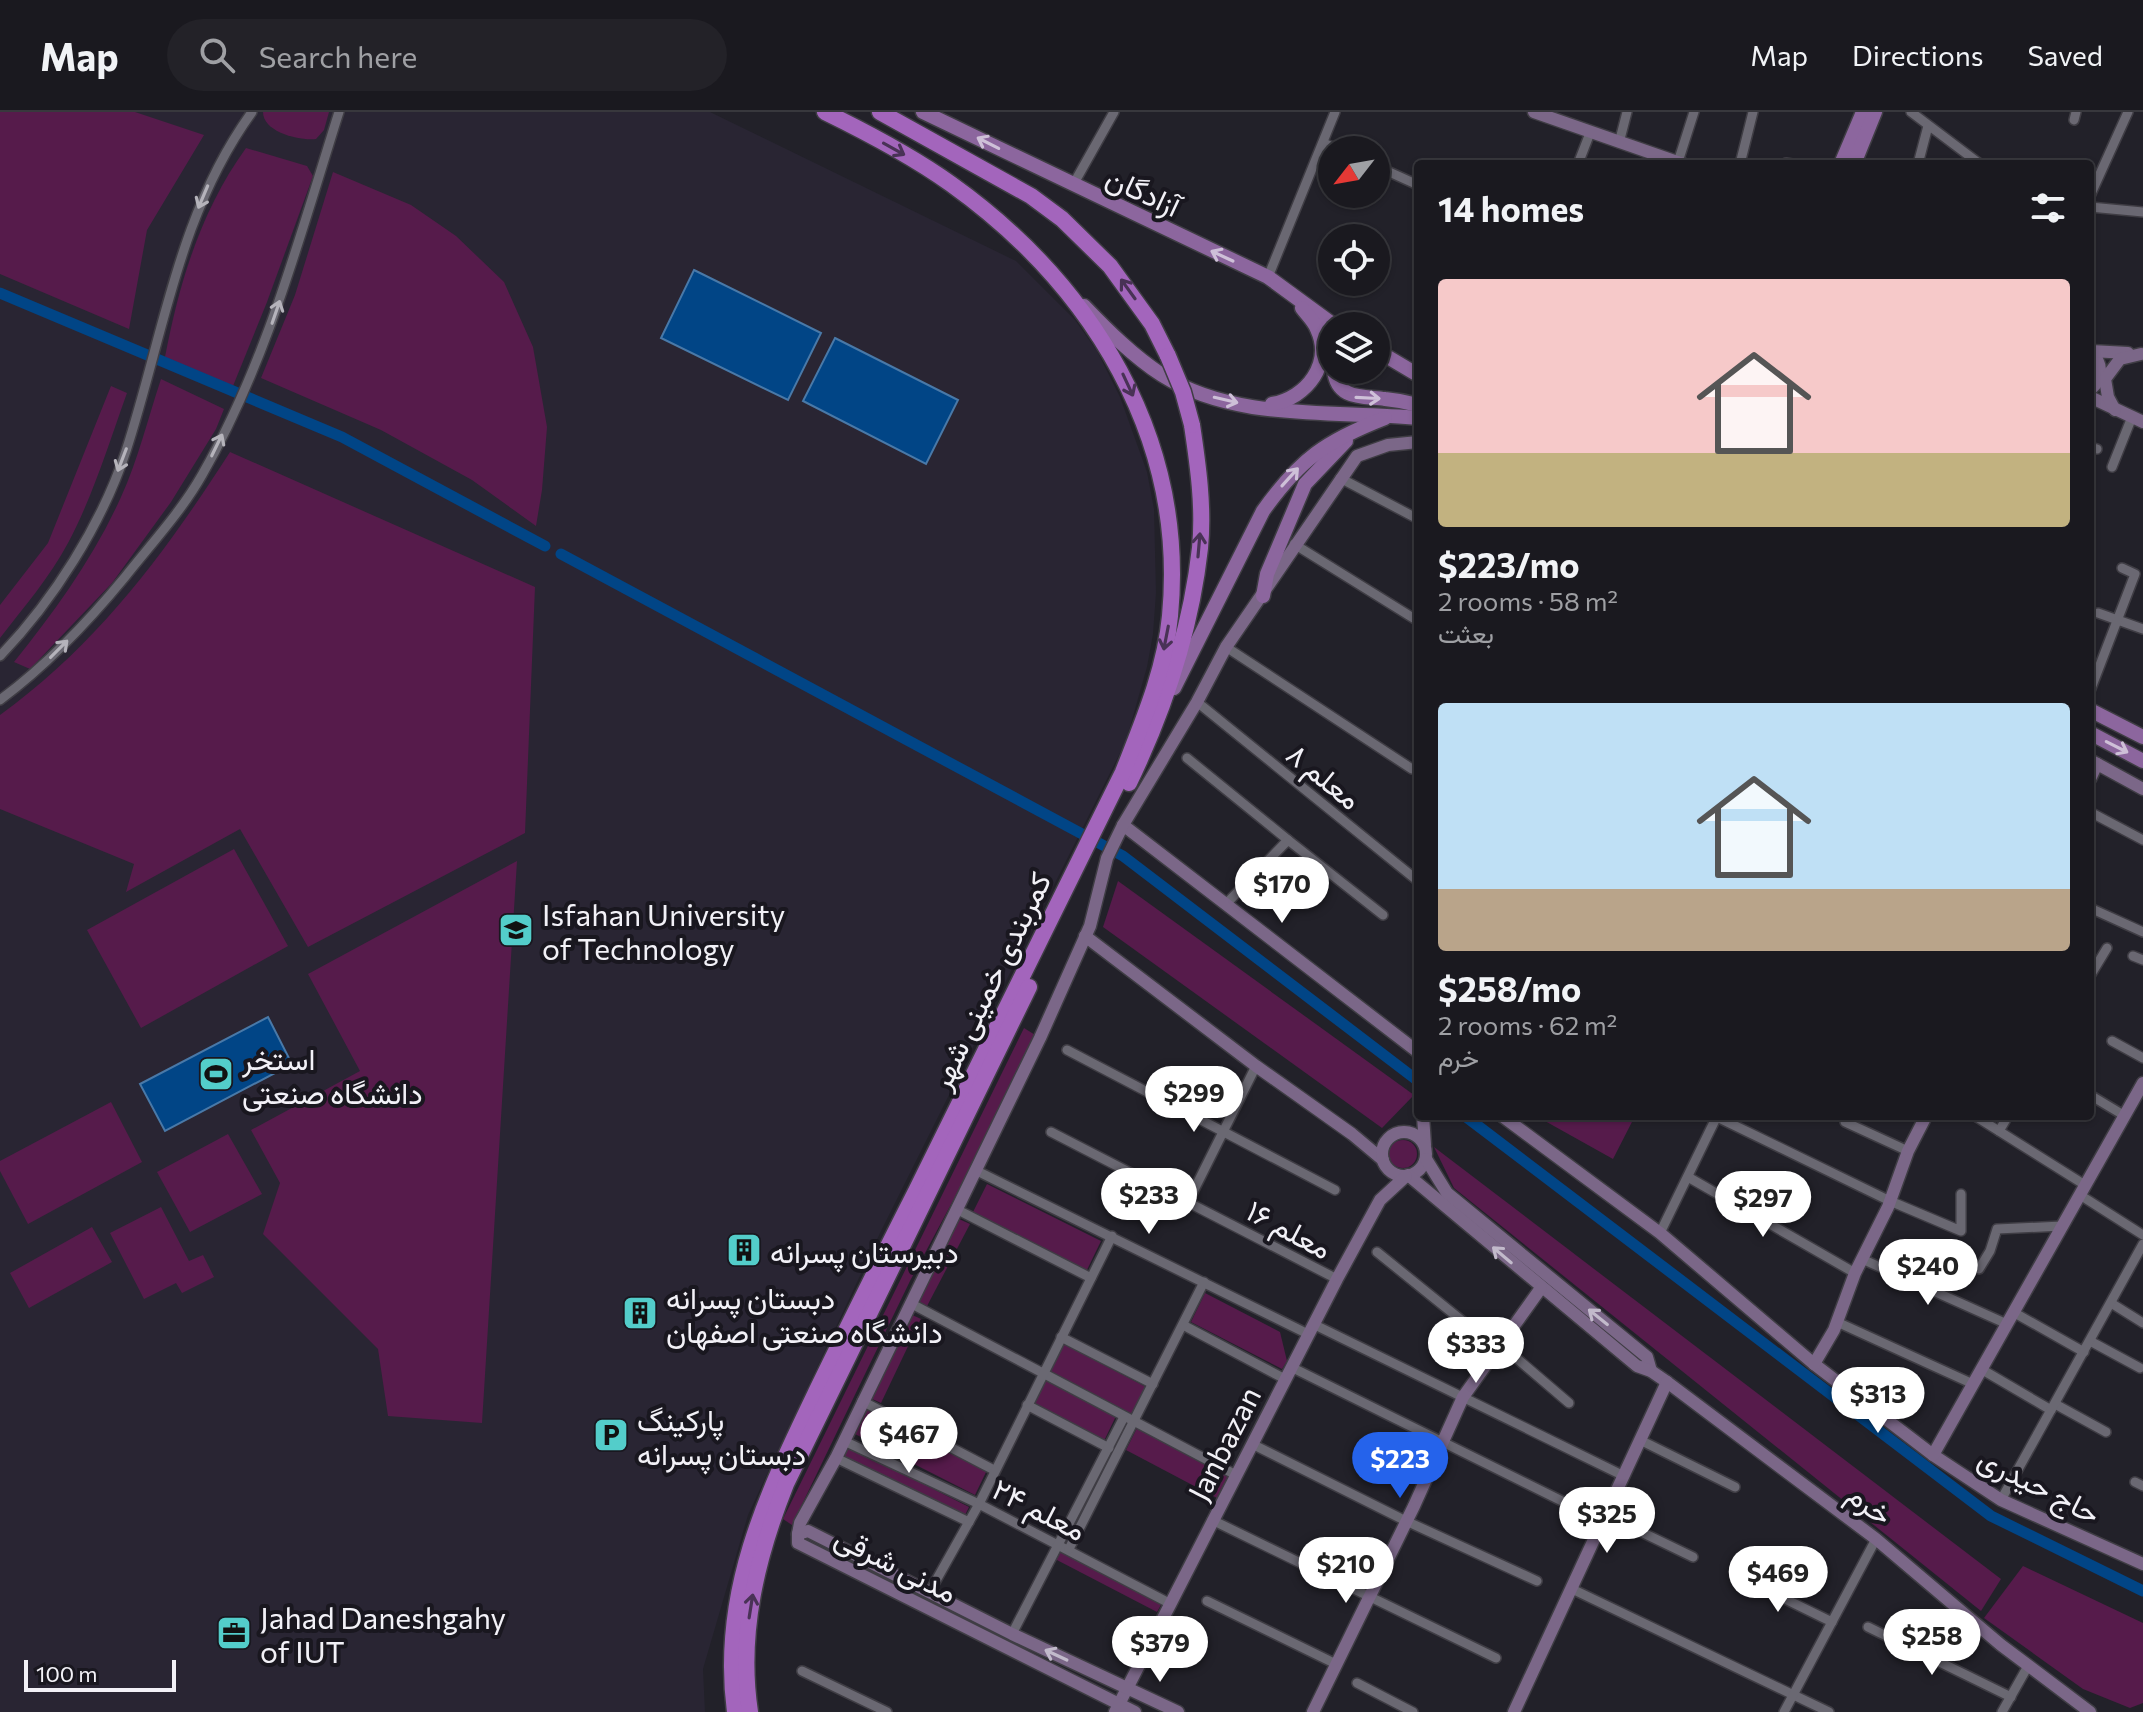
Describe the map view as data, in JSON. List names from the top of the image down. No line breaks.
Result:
{"streets":{"highway":["کمربندی خمینی شهر"],"main road":["آزادگان"],"street":["معلم ۸","معلم ۱۶","Janbazan","حاج حیدری","خرم","معلم ۲۴","مدنی شرقی"]},"crossings":[["معلم ۱۶","Janbazan"],["Janbazan","معلم ۲۴"],["Janbazan","مدنی شرقی"]],"one_way":["آزادگان"],"places":{"school or university":["Isfahan University of Technology"],"sports":["استخر دانشگاه صنعتی"],"building":["دبیرستان پسرانه","دبستان پسرانه دانشگاه صنعتی اصفهان"],"parking":["پارکینگ دبستان پسرانه"],"office":["Jahad Daneshgahy of IUT"]},"scale_bar":"100 m","north":"bottom left","page":{"header":"Map","search":"Search here","nav":["Map","Directions","Saved"],"heading":"14 homes","list":[{"name":"$223/mo","note":"2 rooms · 58 m² · بعثت"},{"name":"$258/mo","note":"2 rooms · 62 m² · خرم"}],"price":["$170","$299","$233","$297","$240","$333","$313","$467","$223","$325","$210","$469","$258","$379"],"scale":"100 m"}}
